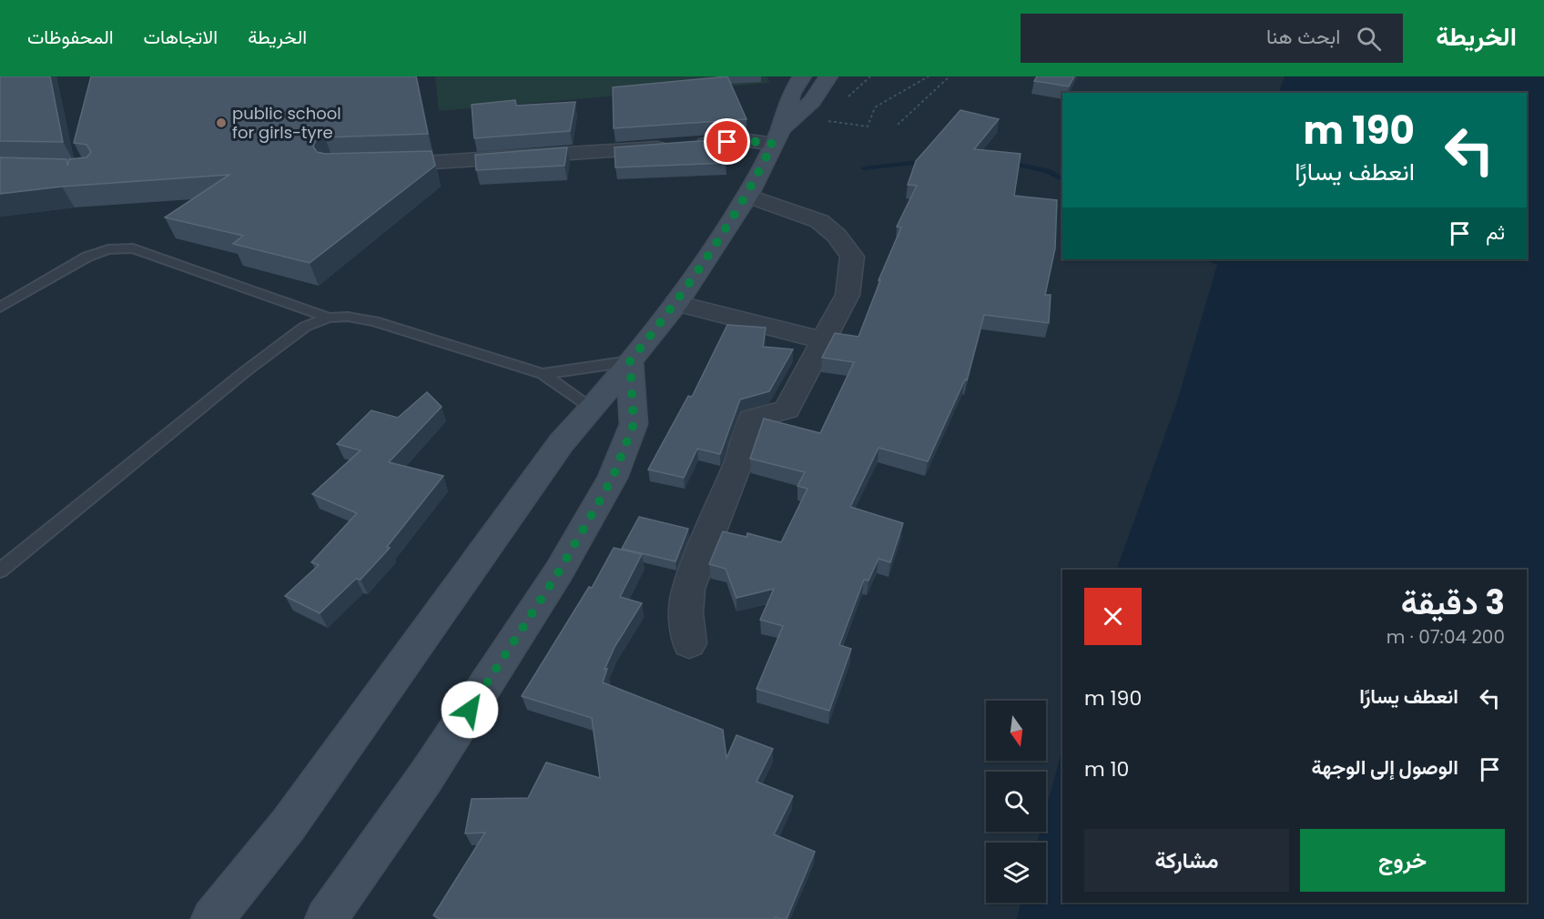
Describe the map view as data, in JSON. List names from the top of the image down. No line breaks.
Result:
{"places":["public school for girls-tyre"],"north":"bottom","page":{"header":"الخريطة","search":"ابحث هنا","nav":["الخريطة","الاتجاهات","المحفوظات"],"turn":["190 m","انعطف يسارًا"],"then":"ثم","heading":["3 دقيقة","200 m · 07:04"],"list":[{"name":"انعطف يسارًا","value":"190 m"},{"name":"الوصول إلى الوجهة","value":"10 m"}],"buttons":["خروج","مشاركة"]}}
